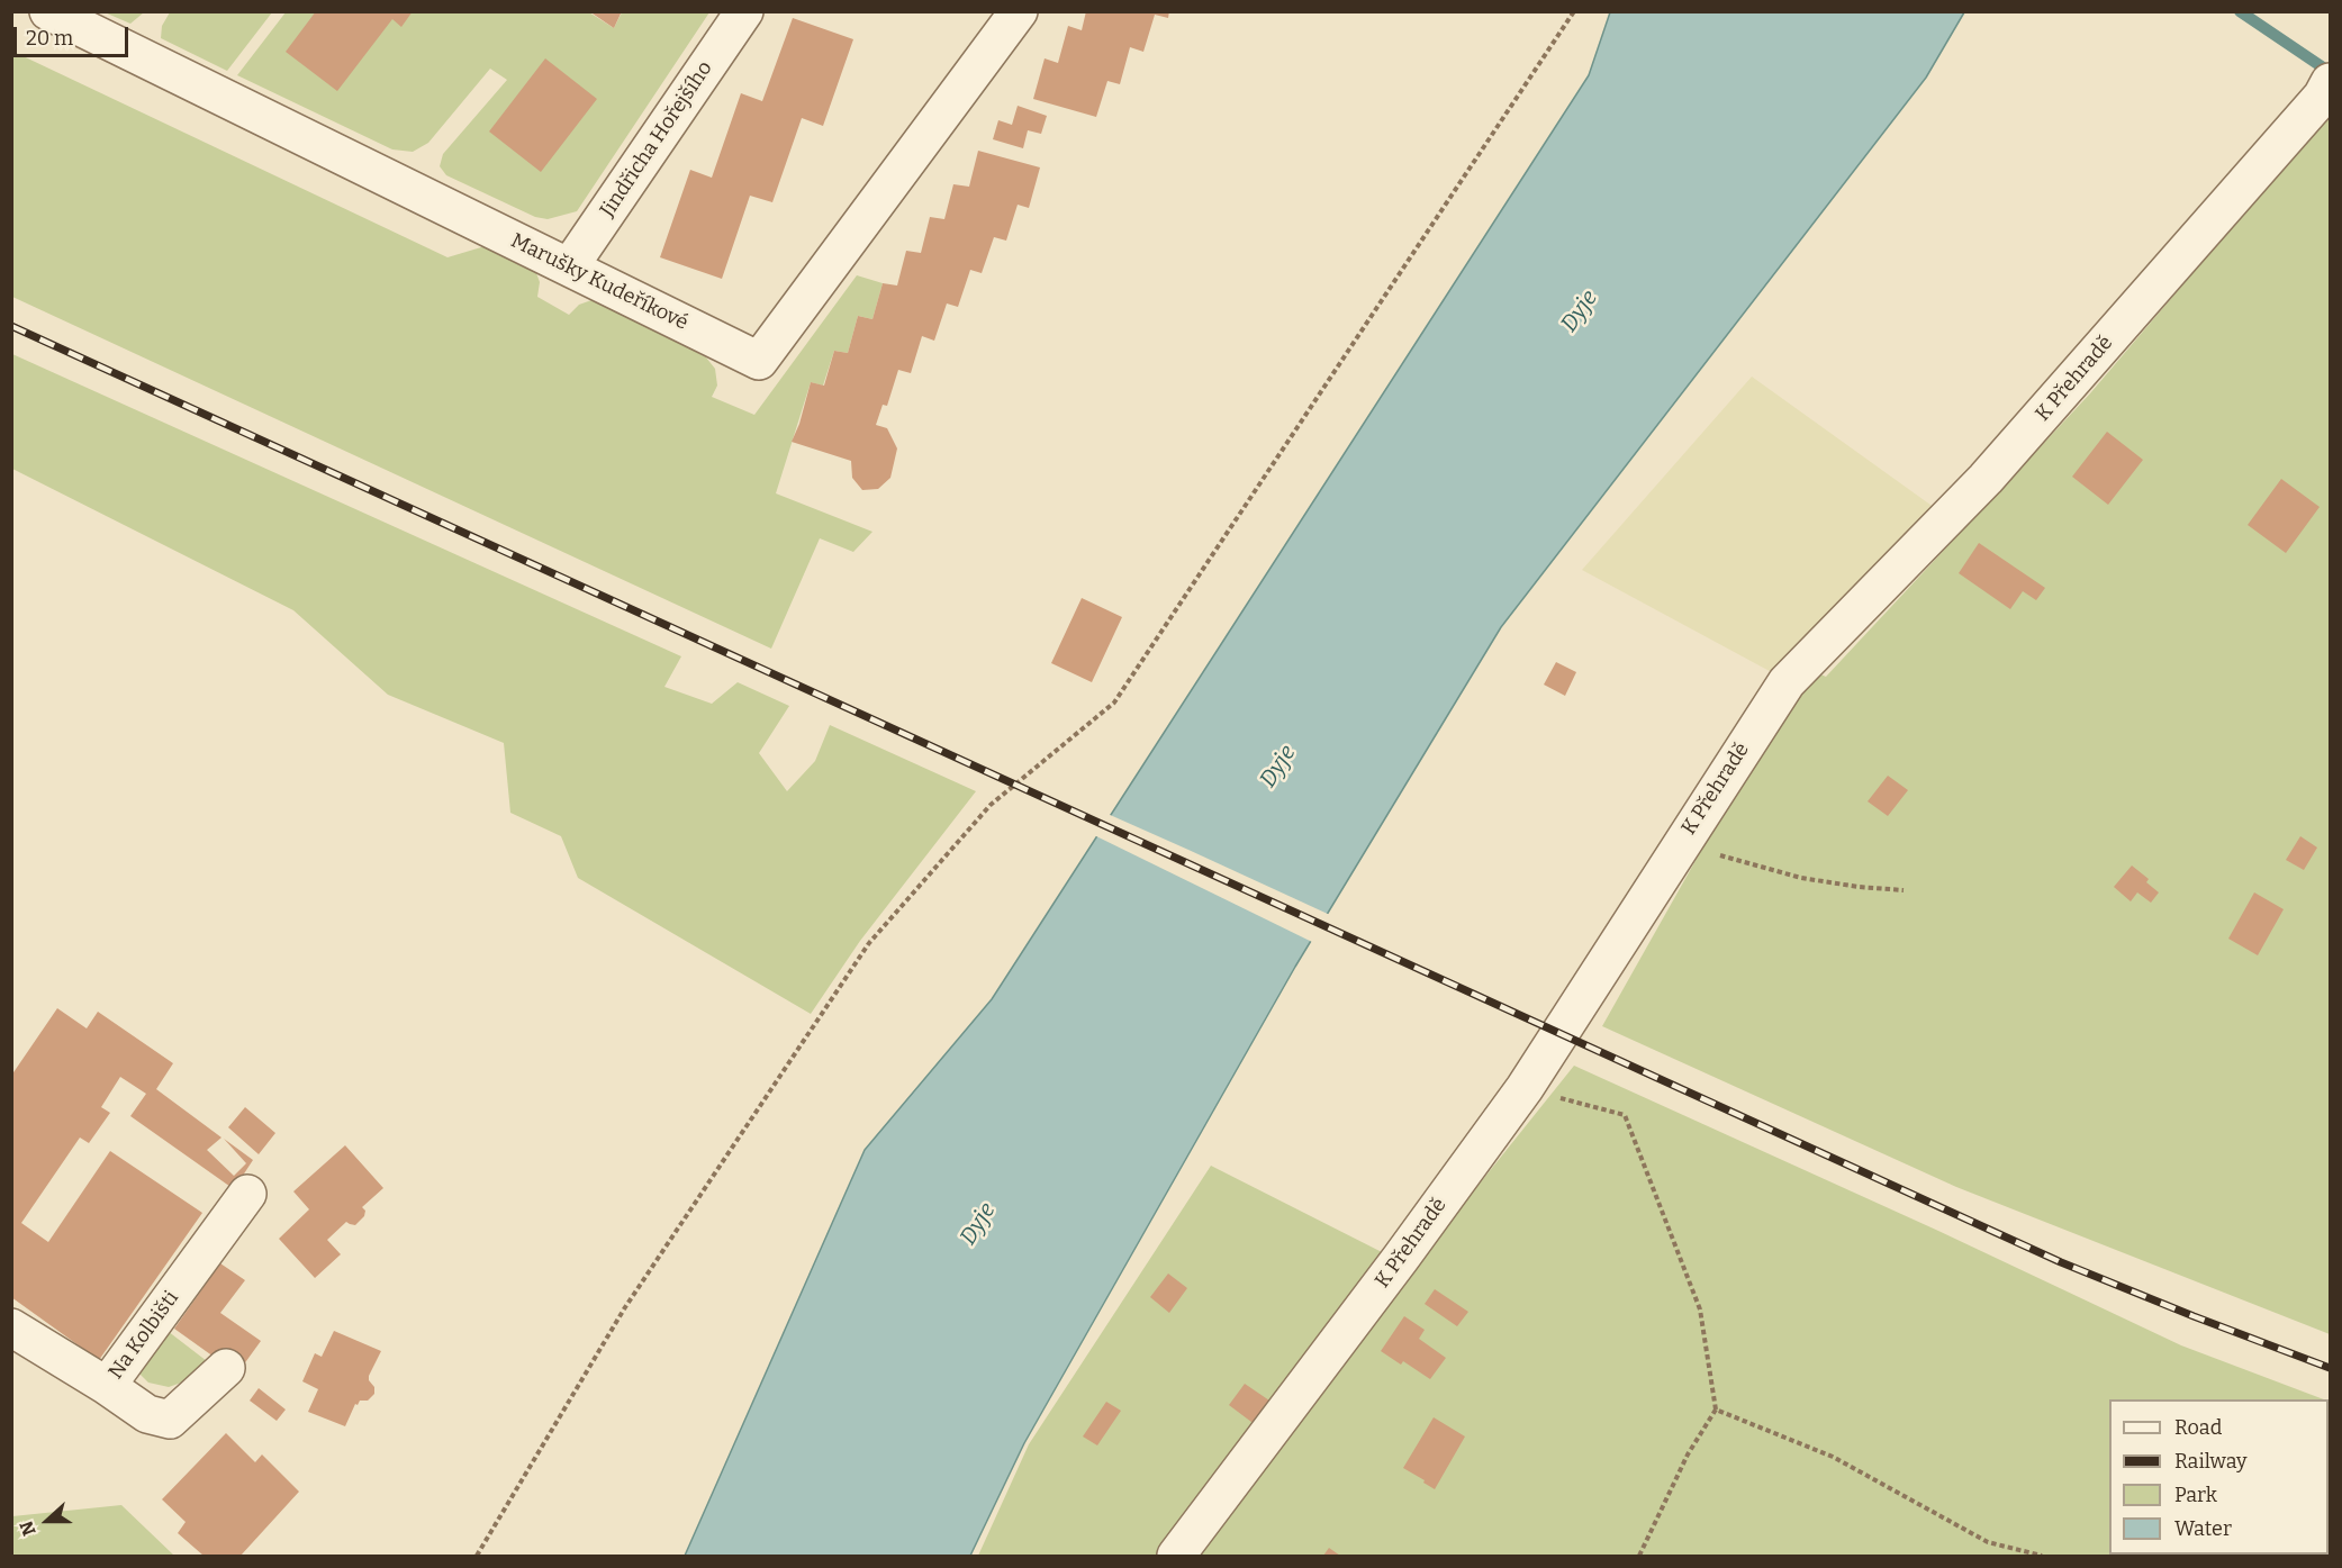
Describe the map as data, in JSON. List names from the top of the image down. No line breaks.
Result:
{"streets":{"street":["Jindřicha Hořejšího","Marušky Kudeříkové","K Přehradě","Na Kolbišti"]},"crossings":[["Jindřicha Hořejšího","Marušky Kudeříkové"]],"water":["Dyje"],"legend":["Road","Railway","Park","Water"],"scale_bar":"20 m","north":"left"}
